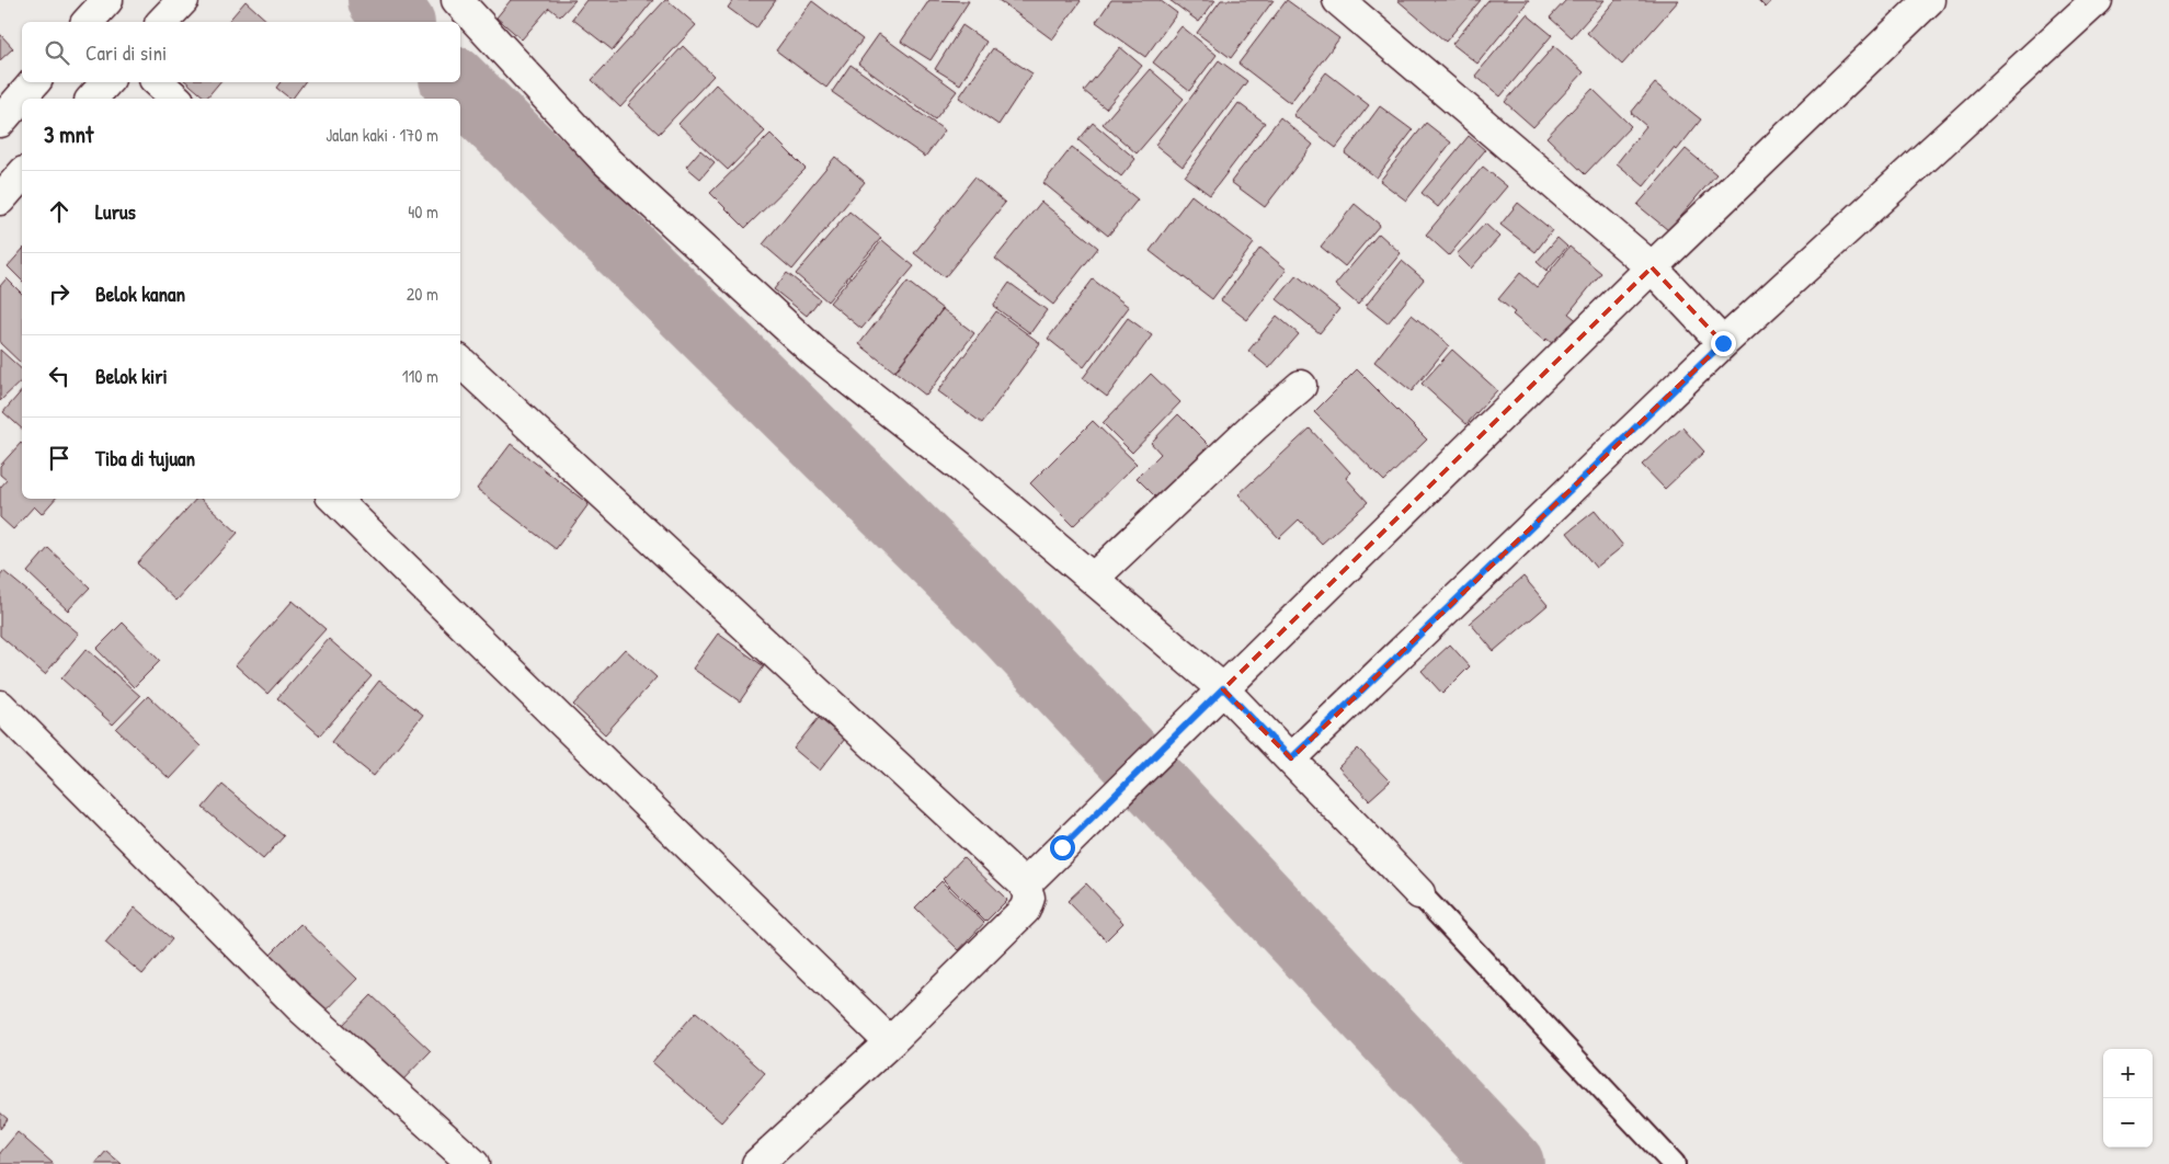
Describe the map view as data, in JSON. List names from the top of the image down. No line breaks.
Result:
{"page":{"search":"Cari di sini","heading":["3 mnt","Jalan kaki · 170 m"],"list":[["Lurus","40 m"],["Belok kanan","20 m"],["Belok kiri","110 m"],"Tiba di tujuan"],"map_buttons":["+","−"]}}
